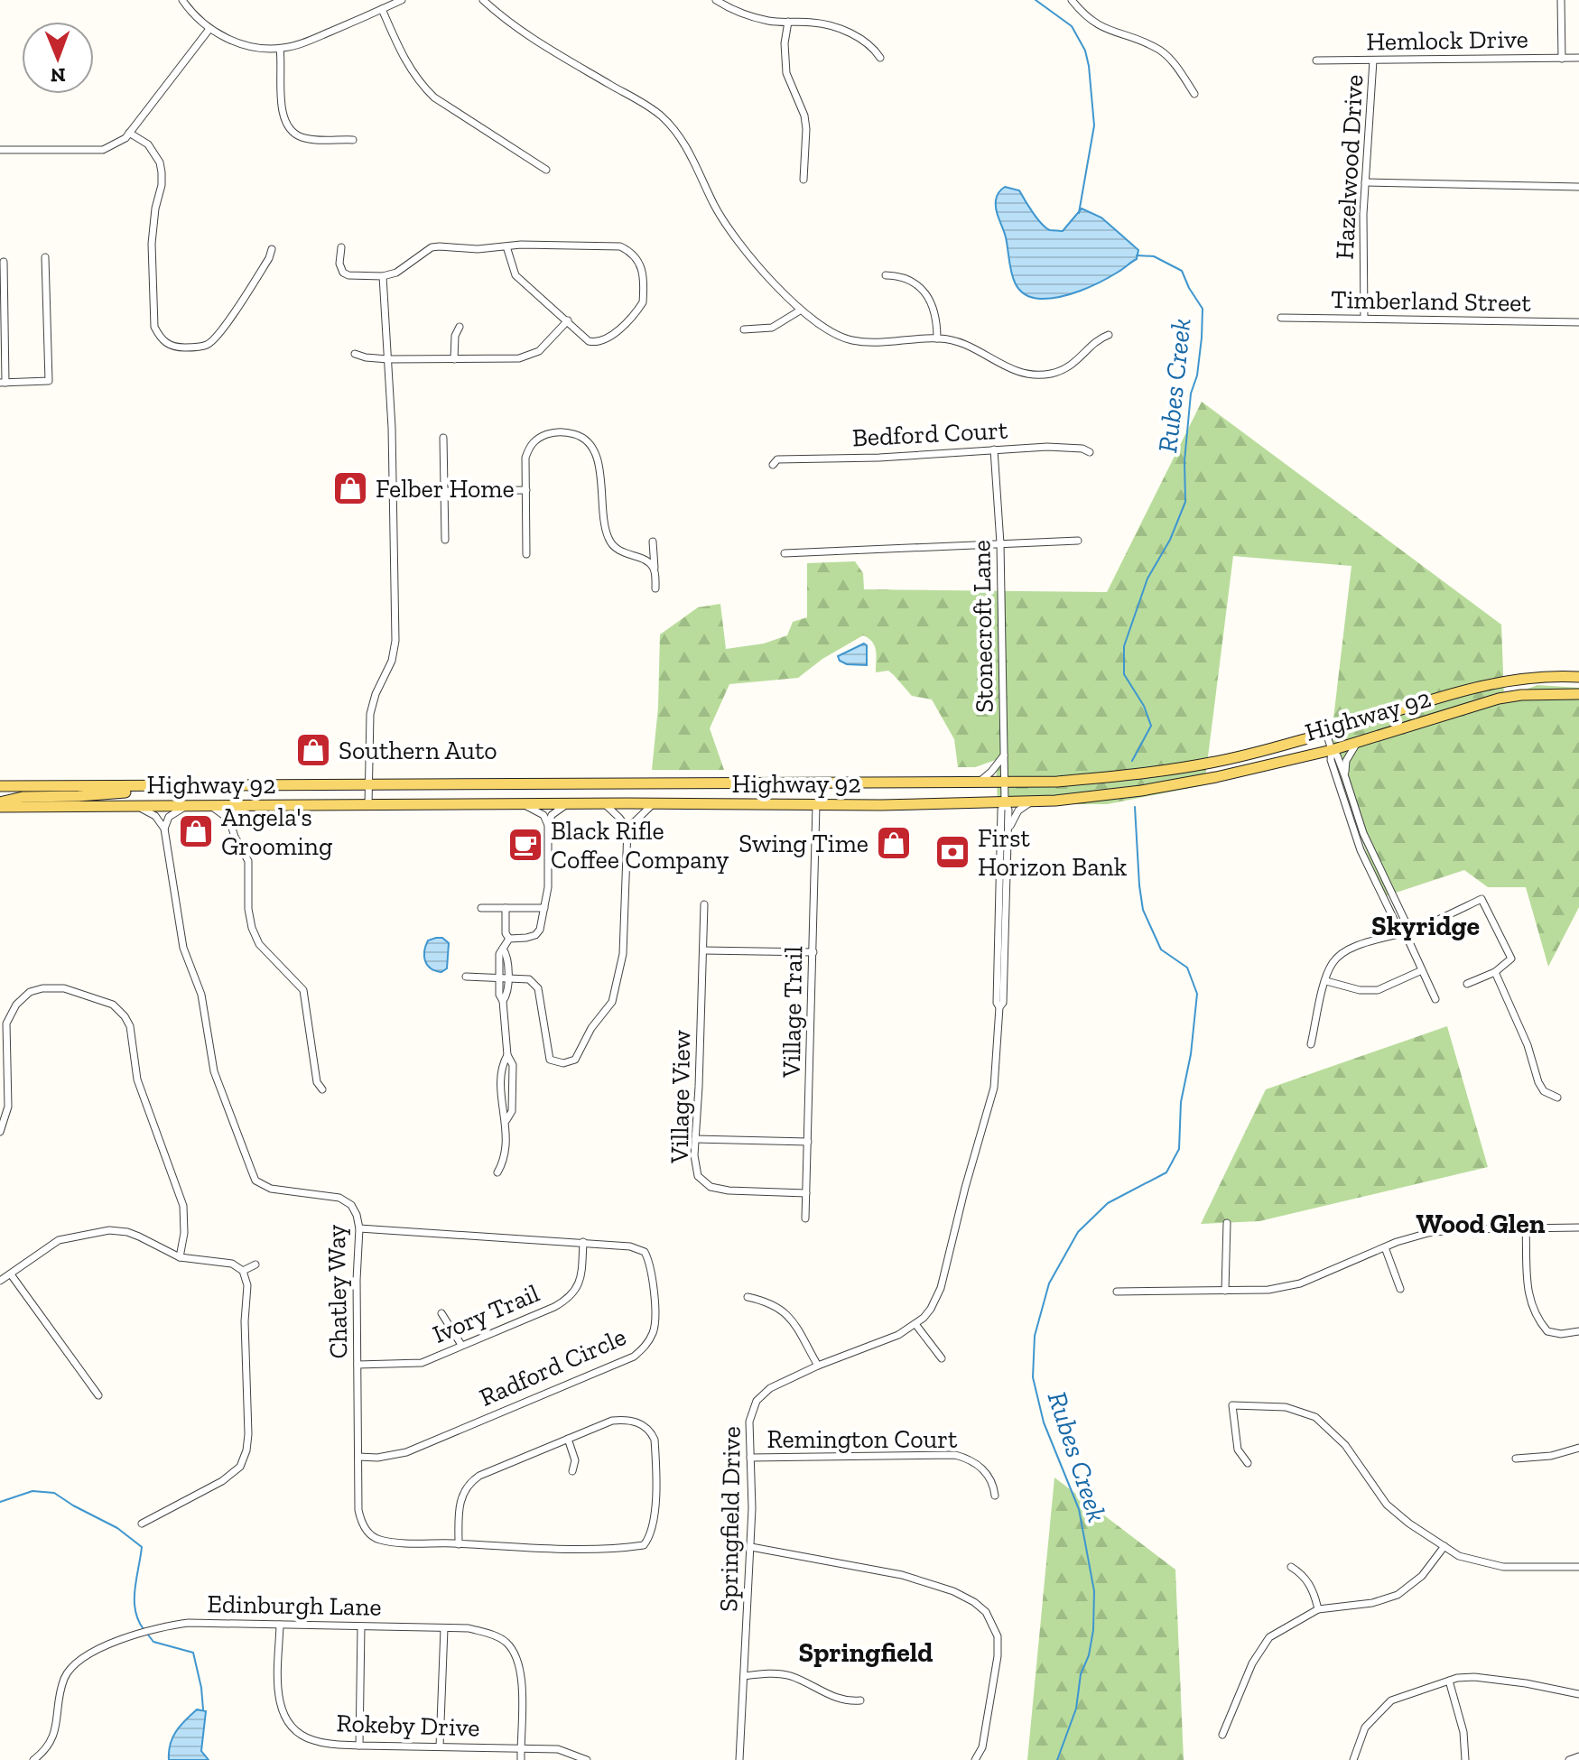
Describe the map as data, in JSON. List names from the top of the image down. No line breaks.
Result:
{"streets":{"main road":["Highway 92"],"street":["Hemlock Drive","Hazelwood Drive","Timberland Street","Bedford Court","Stonecroft Lane","Village Trail","Village View","Chatley Way","Ivory Trail","Radford Circle","Remington Court","Springfield Drive","Edinburgh Lane","Rokeby Drive"]},"crossings":[["Hemlock Drive","Hazelwood Drive"],["Hazelwood Drive","Timberland Street"],["Bedford Court","Stonecroft Lane"],["Stonecroft Lane","Highway 92"],["Stonecroft Lane","Springfield Drive"],["Highway 92","Village Trail"],["Highway 92","Springfield Drive"],["Village Trail","Village View"],["Chatley Way","Ivory Trail"],["Chatley Way","Radford Circle"],["Ivory Trail","Radford Circle"],["Remington Court","Springfield Drive"],["Edinburgh Lane","Rokeby Drive"]],"districts":["Skyridge","Wood Glen","Springfield"],"water":["Rubes Creek"],"places":{"shop":["Felber Home","Southern Auto","Angela's Grooming","Swing Time"],"cafe":["Black Rifle Coffee Company"],"bank":["First Horizon Bank"]},"north":"bottom"}
